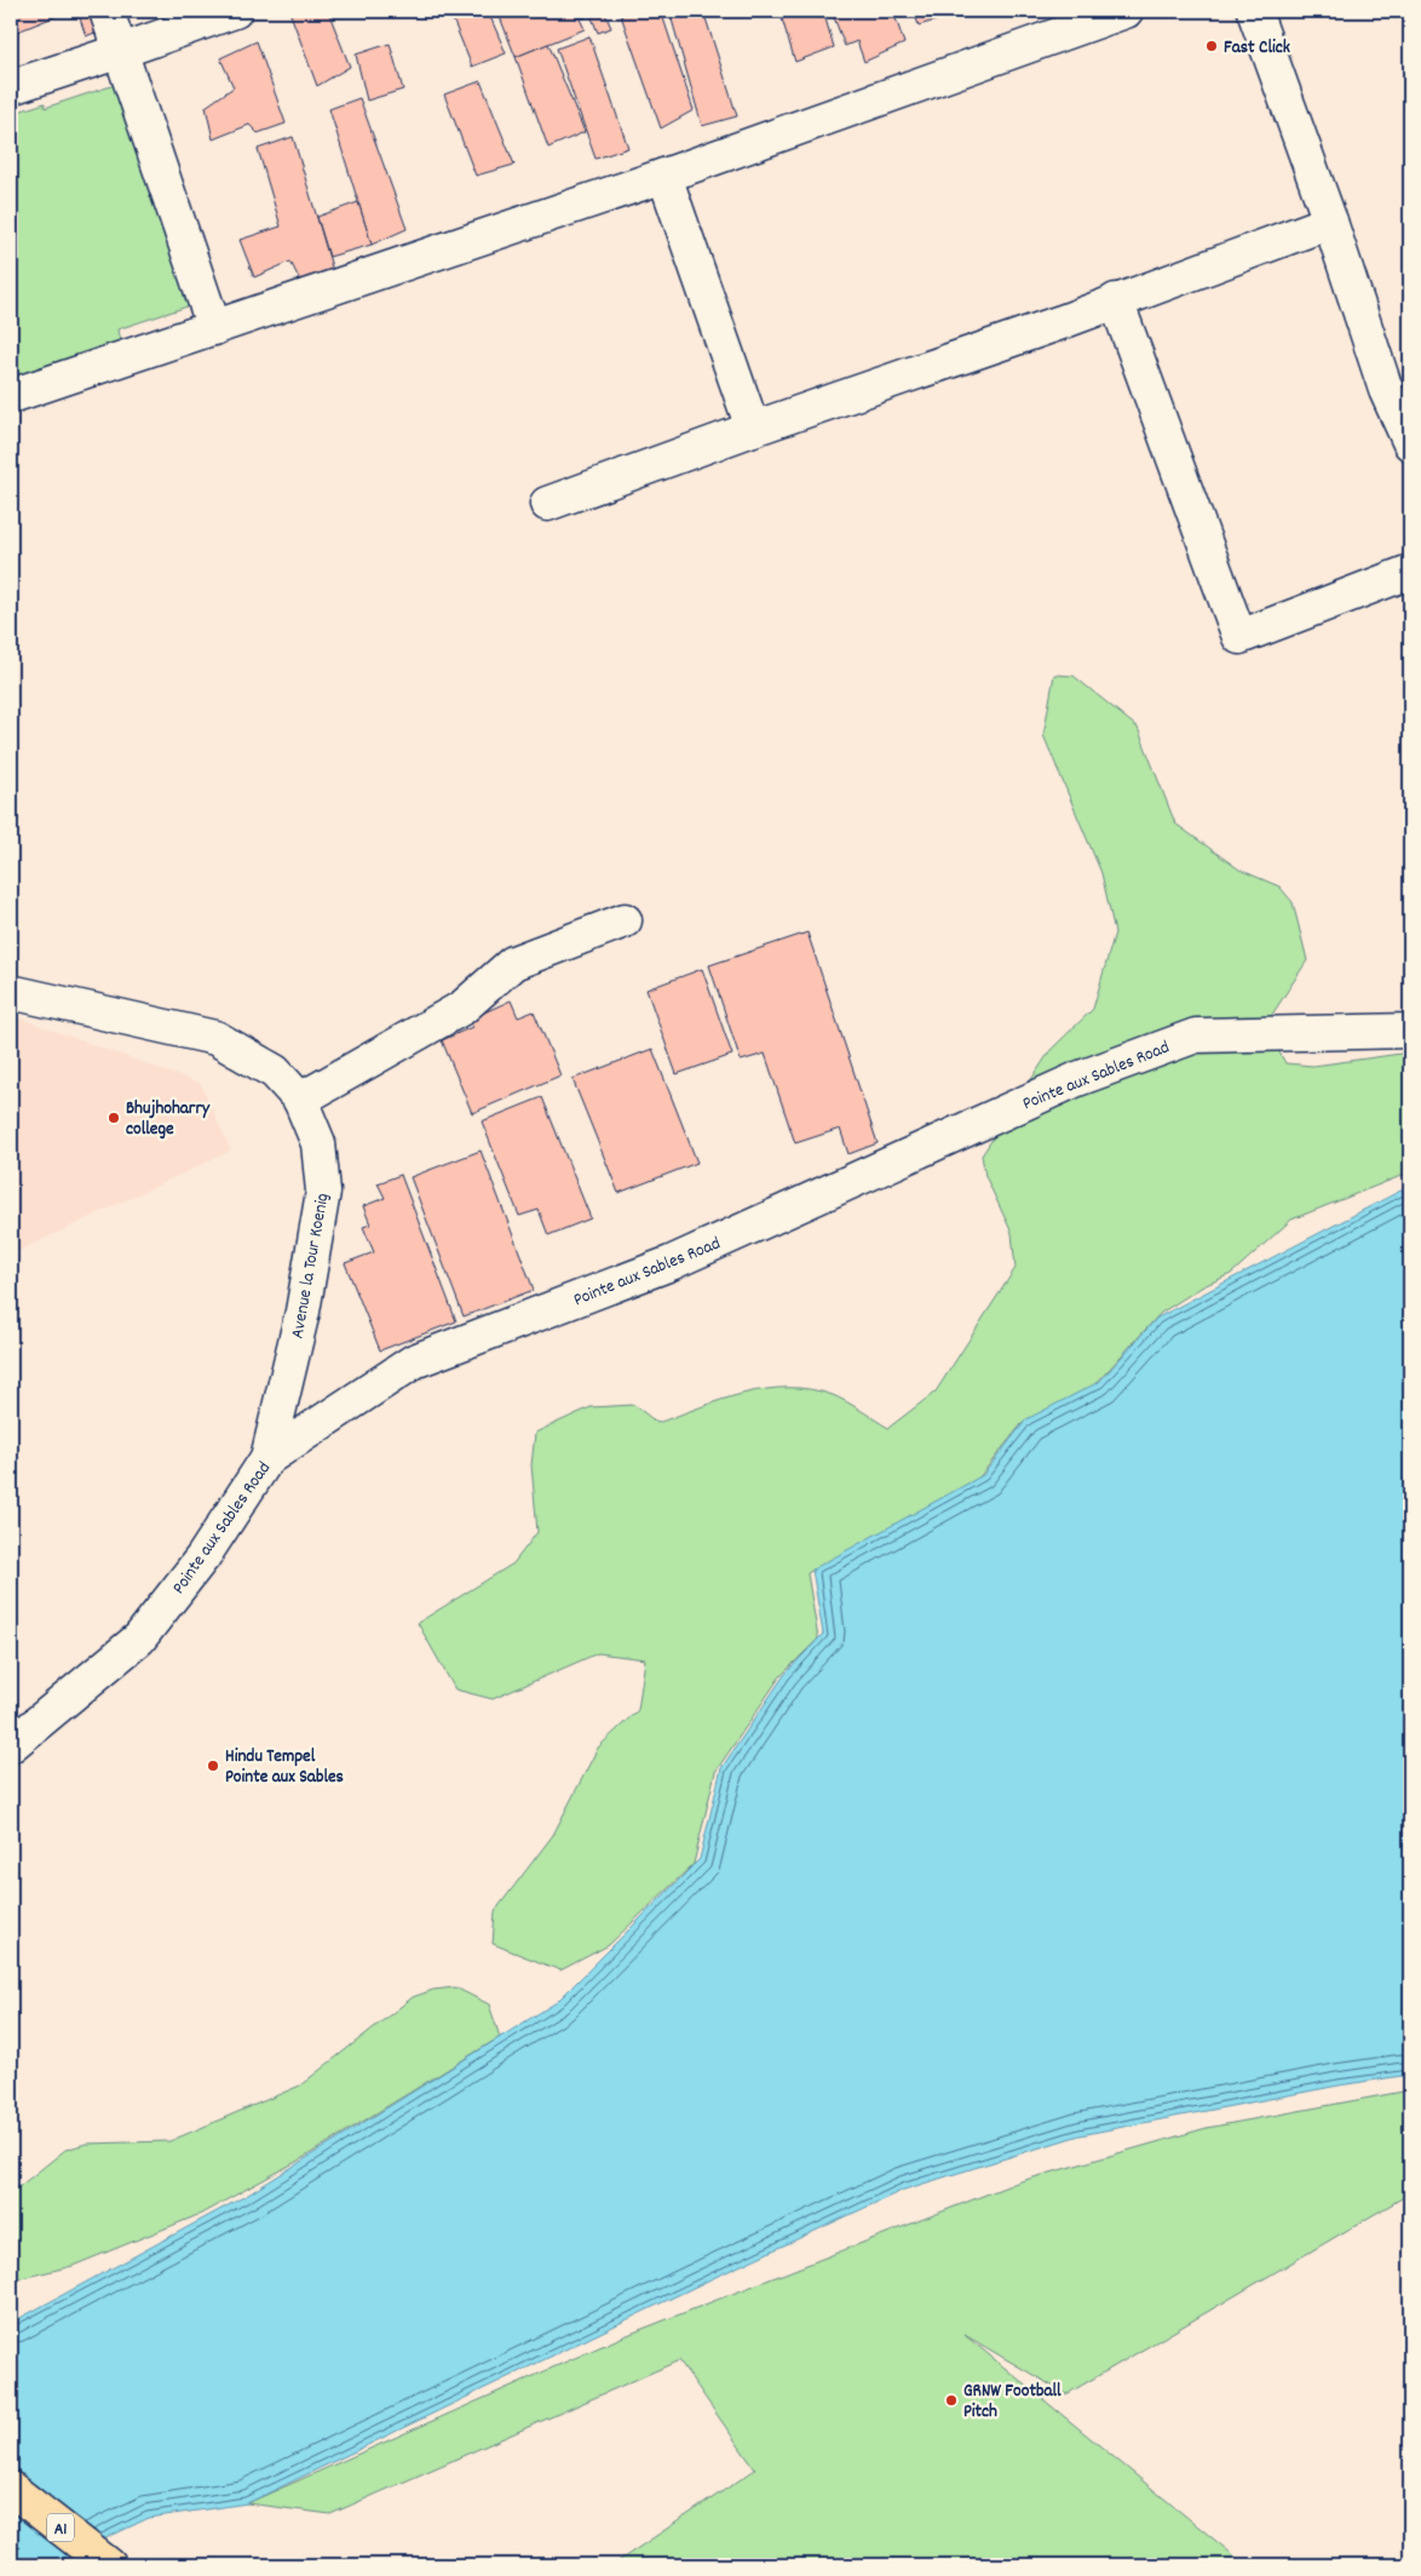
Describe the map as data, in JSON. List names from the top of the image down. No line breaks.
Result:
{"streets":{"main road":["A1"],"street":["Pointe aux Sables Road","Avenue la Tour Koenig"]},"crossings":[["Pointe aux Sables Road","Avenue la Tour Koenig"]],"places":["Fast Click","Bhujhoharry college","Hindu Tempel Pointe aux Sables","GRNW Football Pitch"]}
